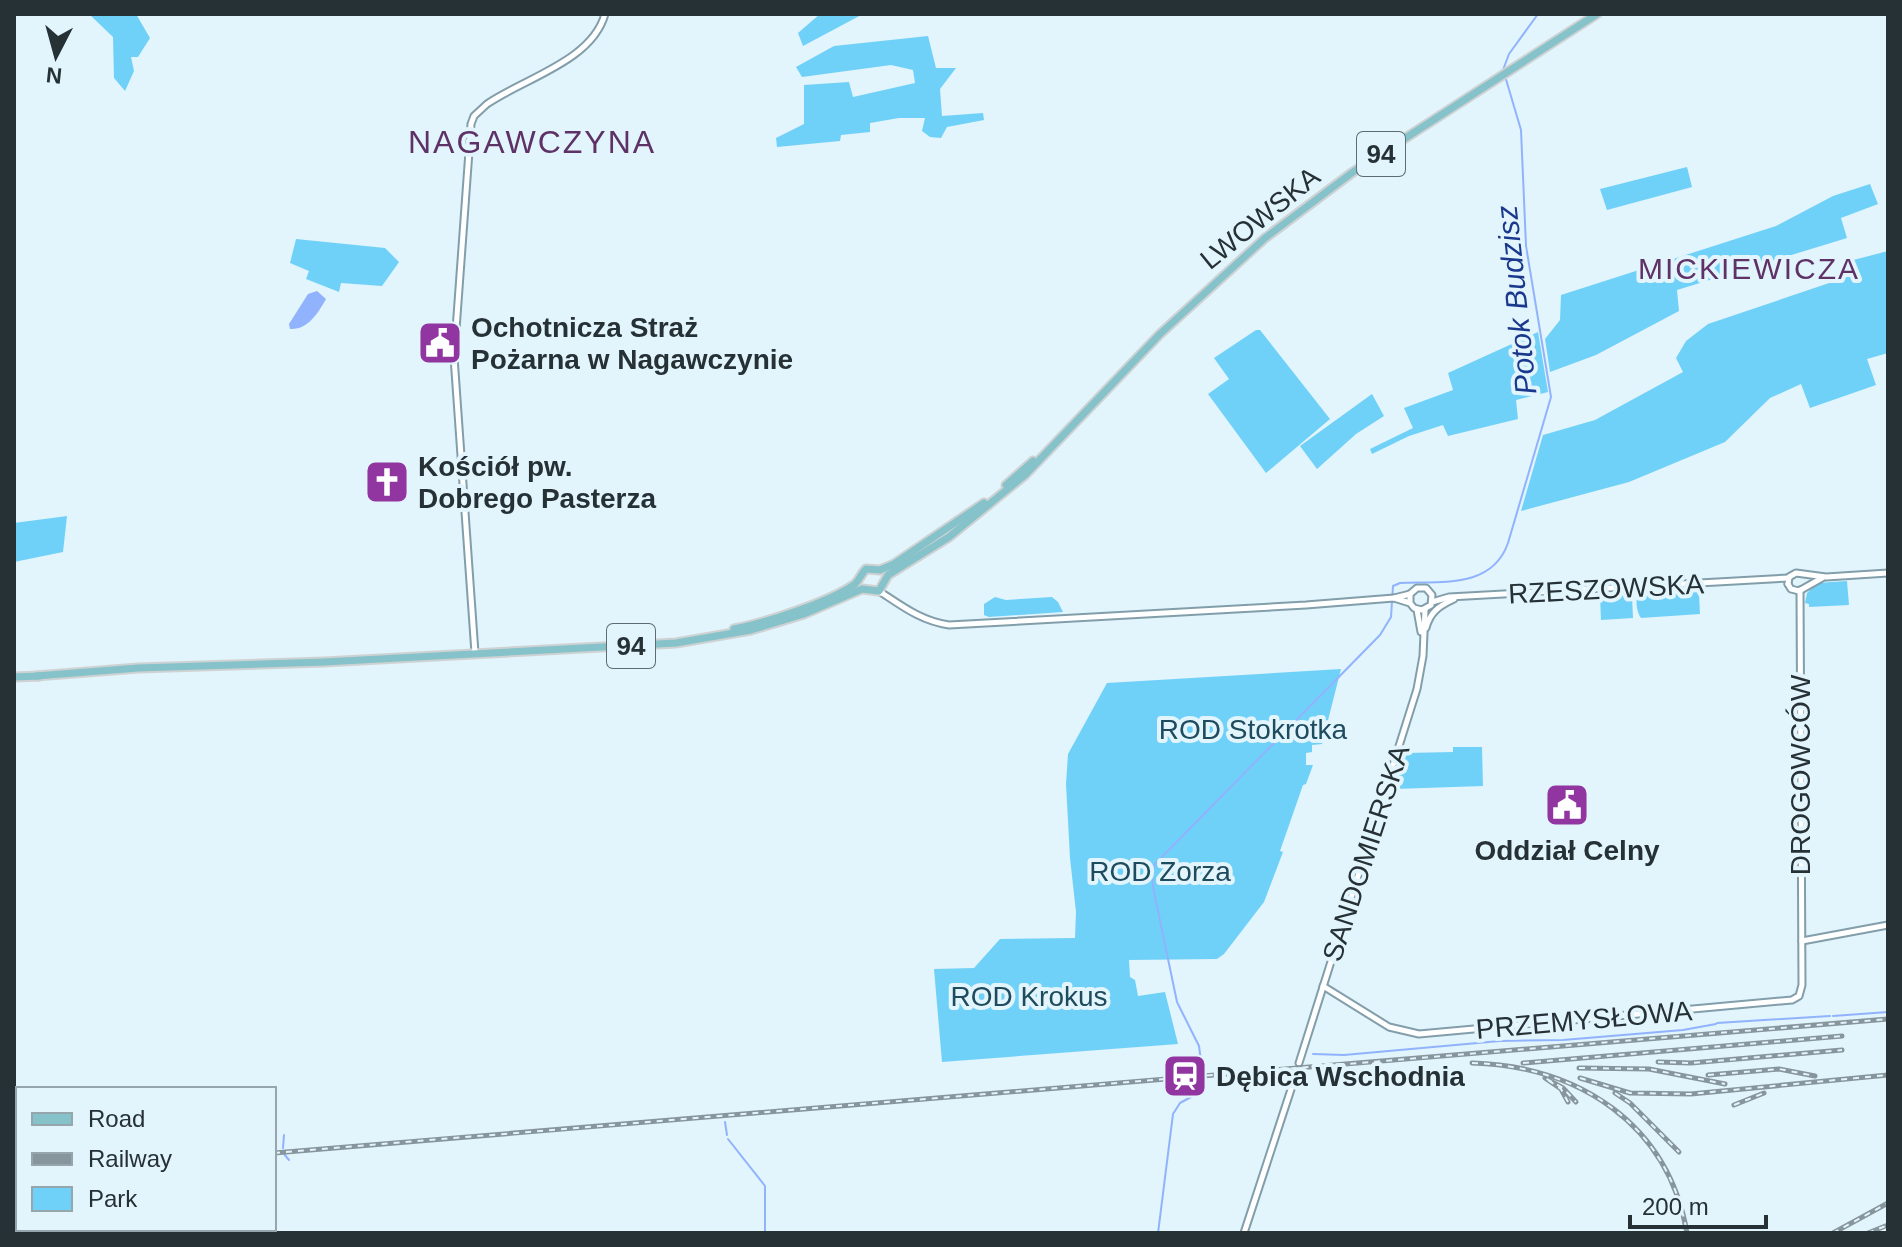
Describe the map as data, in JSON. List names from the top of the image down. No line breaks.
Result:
{"streets":{"main road":["94","LWOWSKA"],"street":["RZESZOWSKA","DROGOWCÓW","SANDOMIERSKA","PRZEMYSŁOWA"]},"crossings":[["94","LWOWSKA"],["RZESZOWSKA","DROGOWCÓW"],["RZESZOWSKA","SANDOMIERSKA"],["DROGOWCÓW","PRZEMYSŁOWA"],["SANDOMIERSKA","PRZEMYSŁOWA"]],"districts":["NAGAWCZYNA","MICKIEWICZA"],"water":["Potok Budzisz"],"parks":["ROD Stokrotka","ROD Zorza","ROD Krokus"],"places":{"public building":["Ochotnicza Straż Pożarna w Nagawczynie","Oddział Celny"],"church":["Kościół pw. Dobrego Pasterza"],"station":["Dębica Wschodnia"]},"legend":["Road","Railway","Park"],"scale_bar":"200 m","north":"bottom"}
